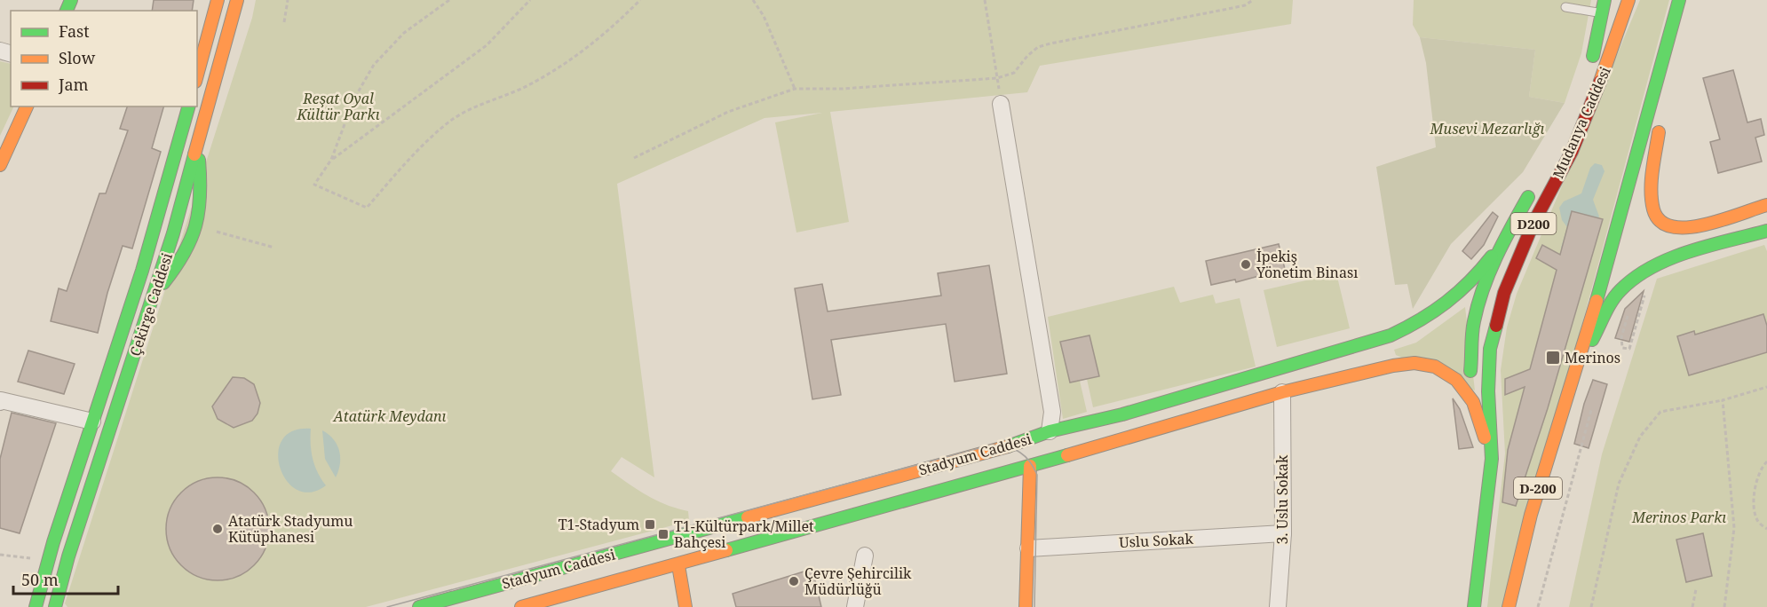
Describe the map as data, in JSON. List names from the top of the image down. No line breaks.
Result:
{"streets":{"main road":["Mudanya Caddesi","D200","Çekirge Caddesi","Stadyum Caddesi","D-200"],"street":["3. Uslu Sokak","Uslu Sokak"]},"crossings":[["3. Uslu Sokak","Uslu Sokak"]],"parks":["Reşat Oyal Kültür Parkı","Musevi Mezarlığı","Atatürk Meydanı","Merinos Parkı"],"places":{"other":["İpekiş Yönetim Binası","Atatürk Stadyumu Kütüphanesi","Çevre Şehircilik Müdürlüğü"],"transit":["Merinos","T1-Stadyum","T1-Kültürpark/Millet Bahçesi"]},"legend":["Fast","Slow","Jam"],"scale_bar":"50 m"}
